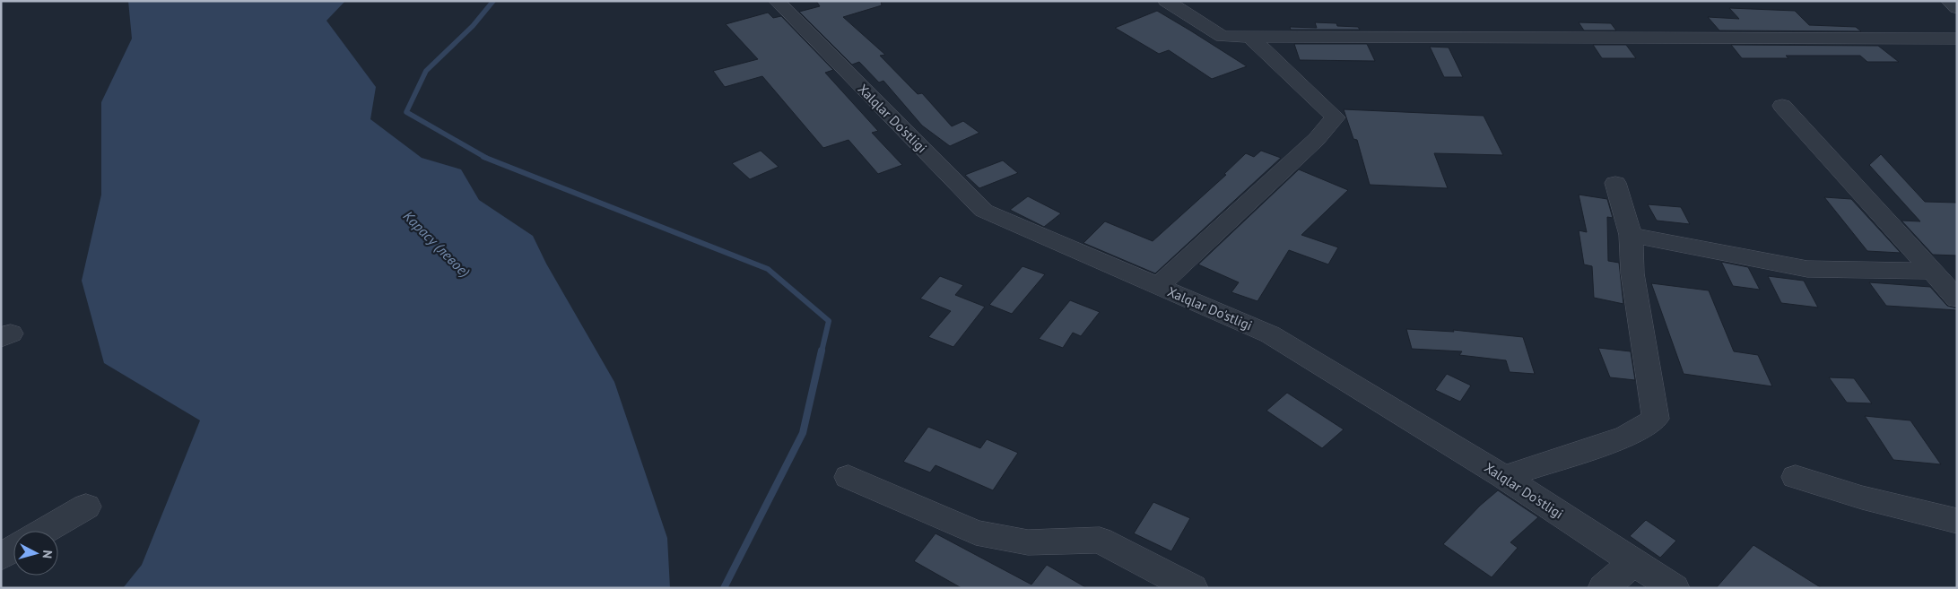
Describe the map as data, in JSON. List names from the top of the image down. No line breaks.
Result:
{"streets":{"street":["Xalqlar Do'stligi"]},"water":["Карасу (левое)"],"north":"right"}
